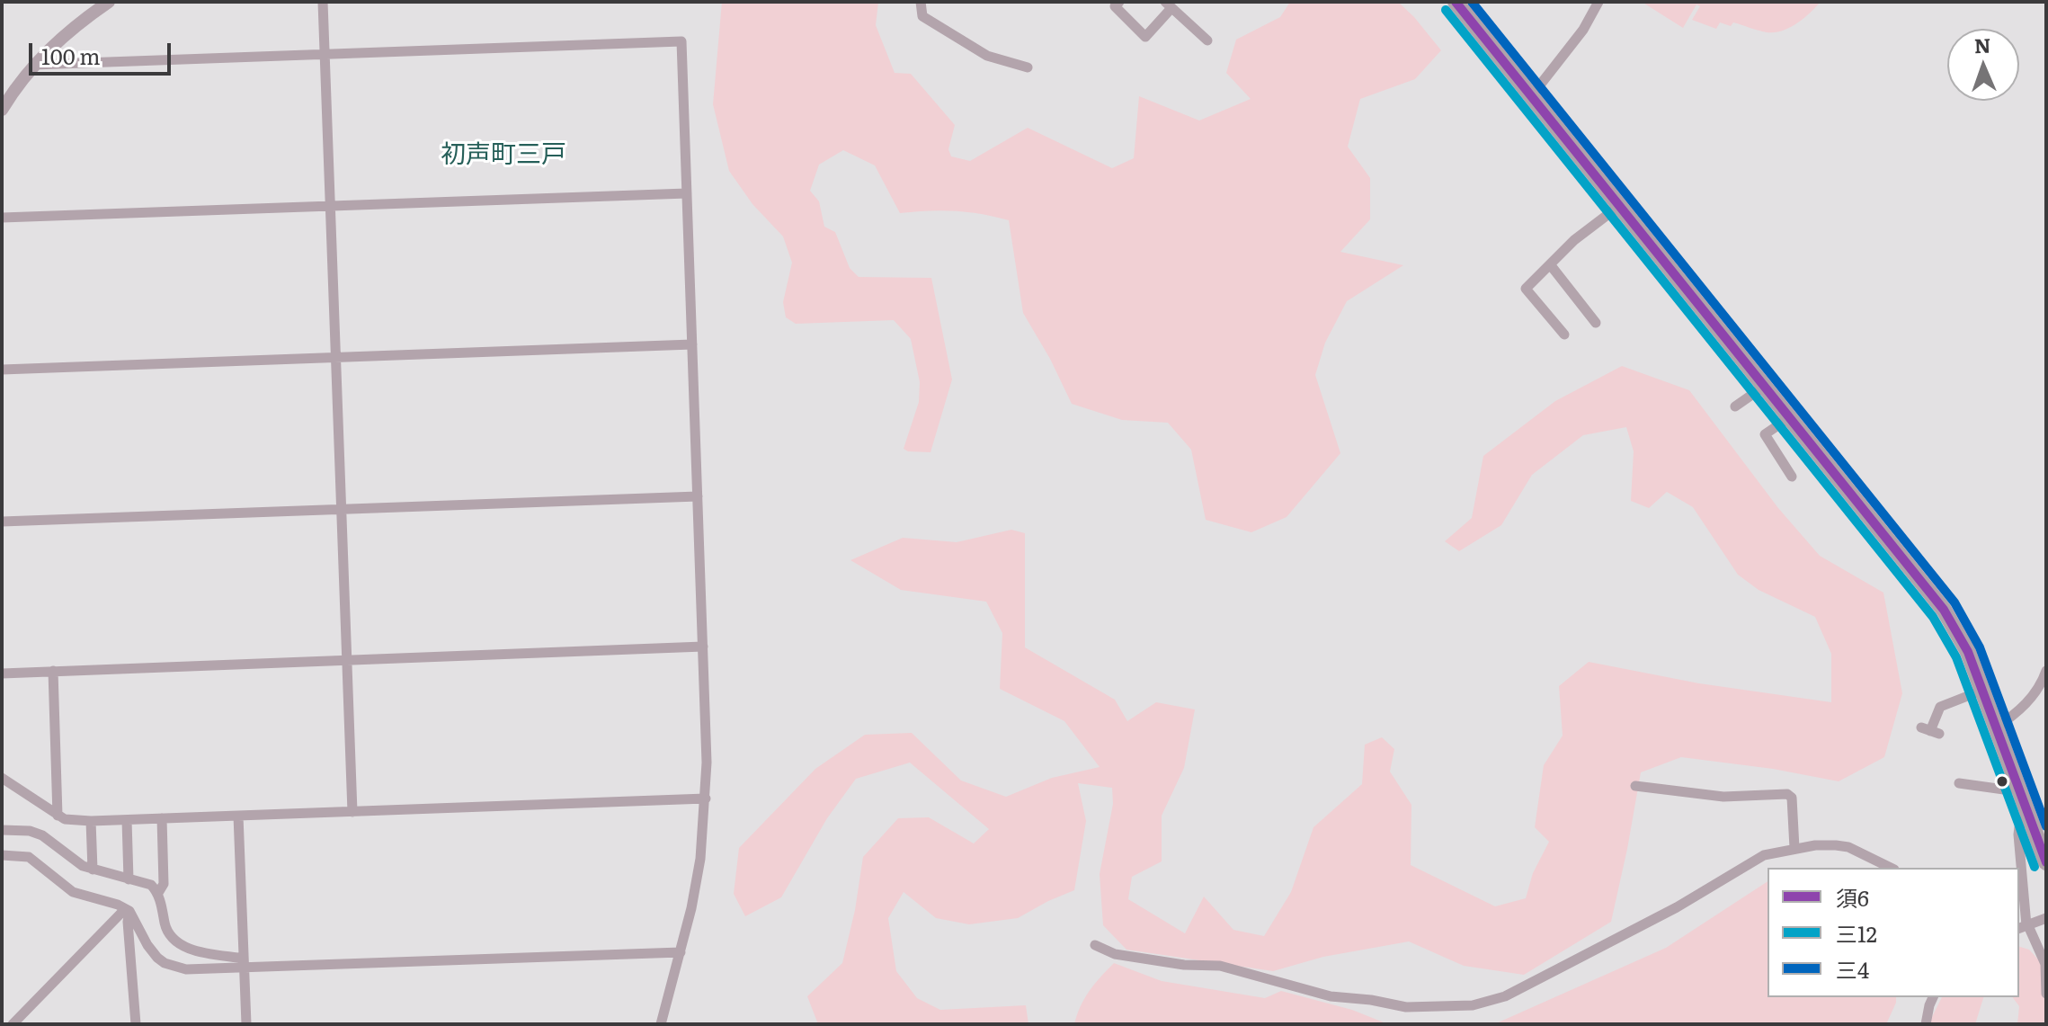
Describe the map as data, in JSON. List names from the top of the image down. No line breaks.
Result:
{"districts":["初声町三戸"],"lines":["transit line 須6","transit line 三4","transit line 三12"],"legend":["須6","三12","三4"],"scale_bar":"100 m","north":"top"}
